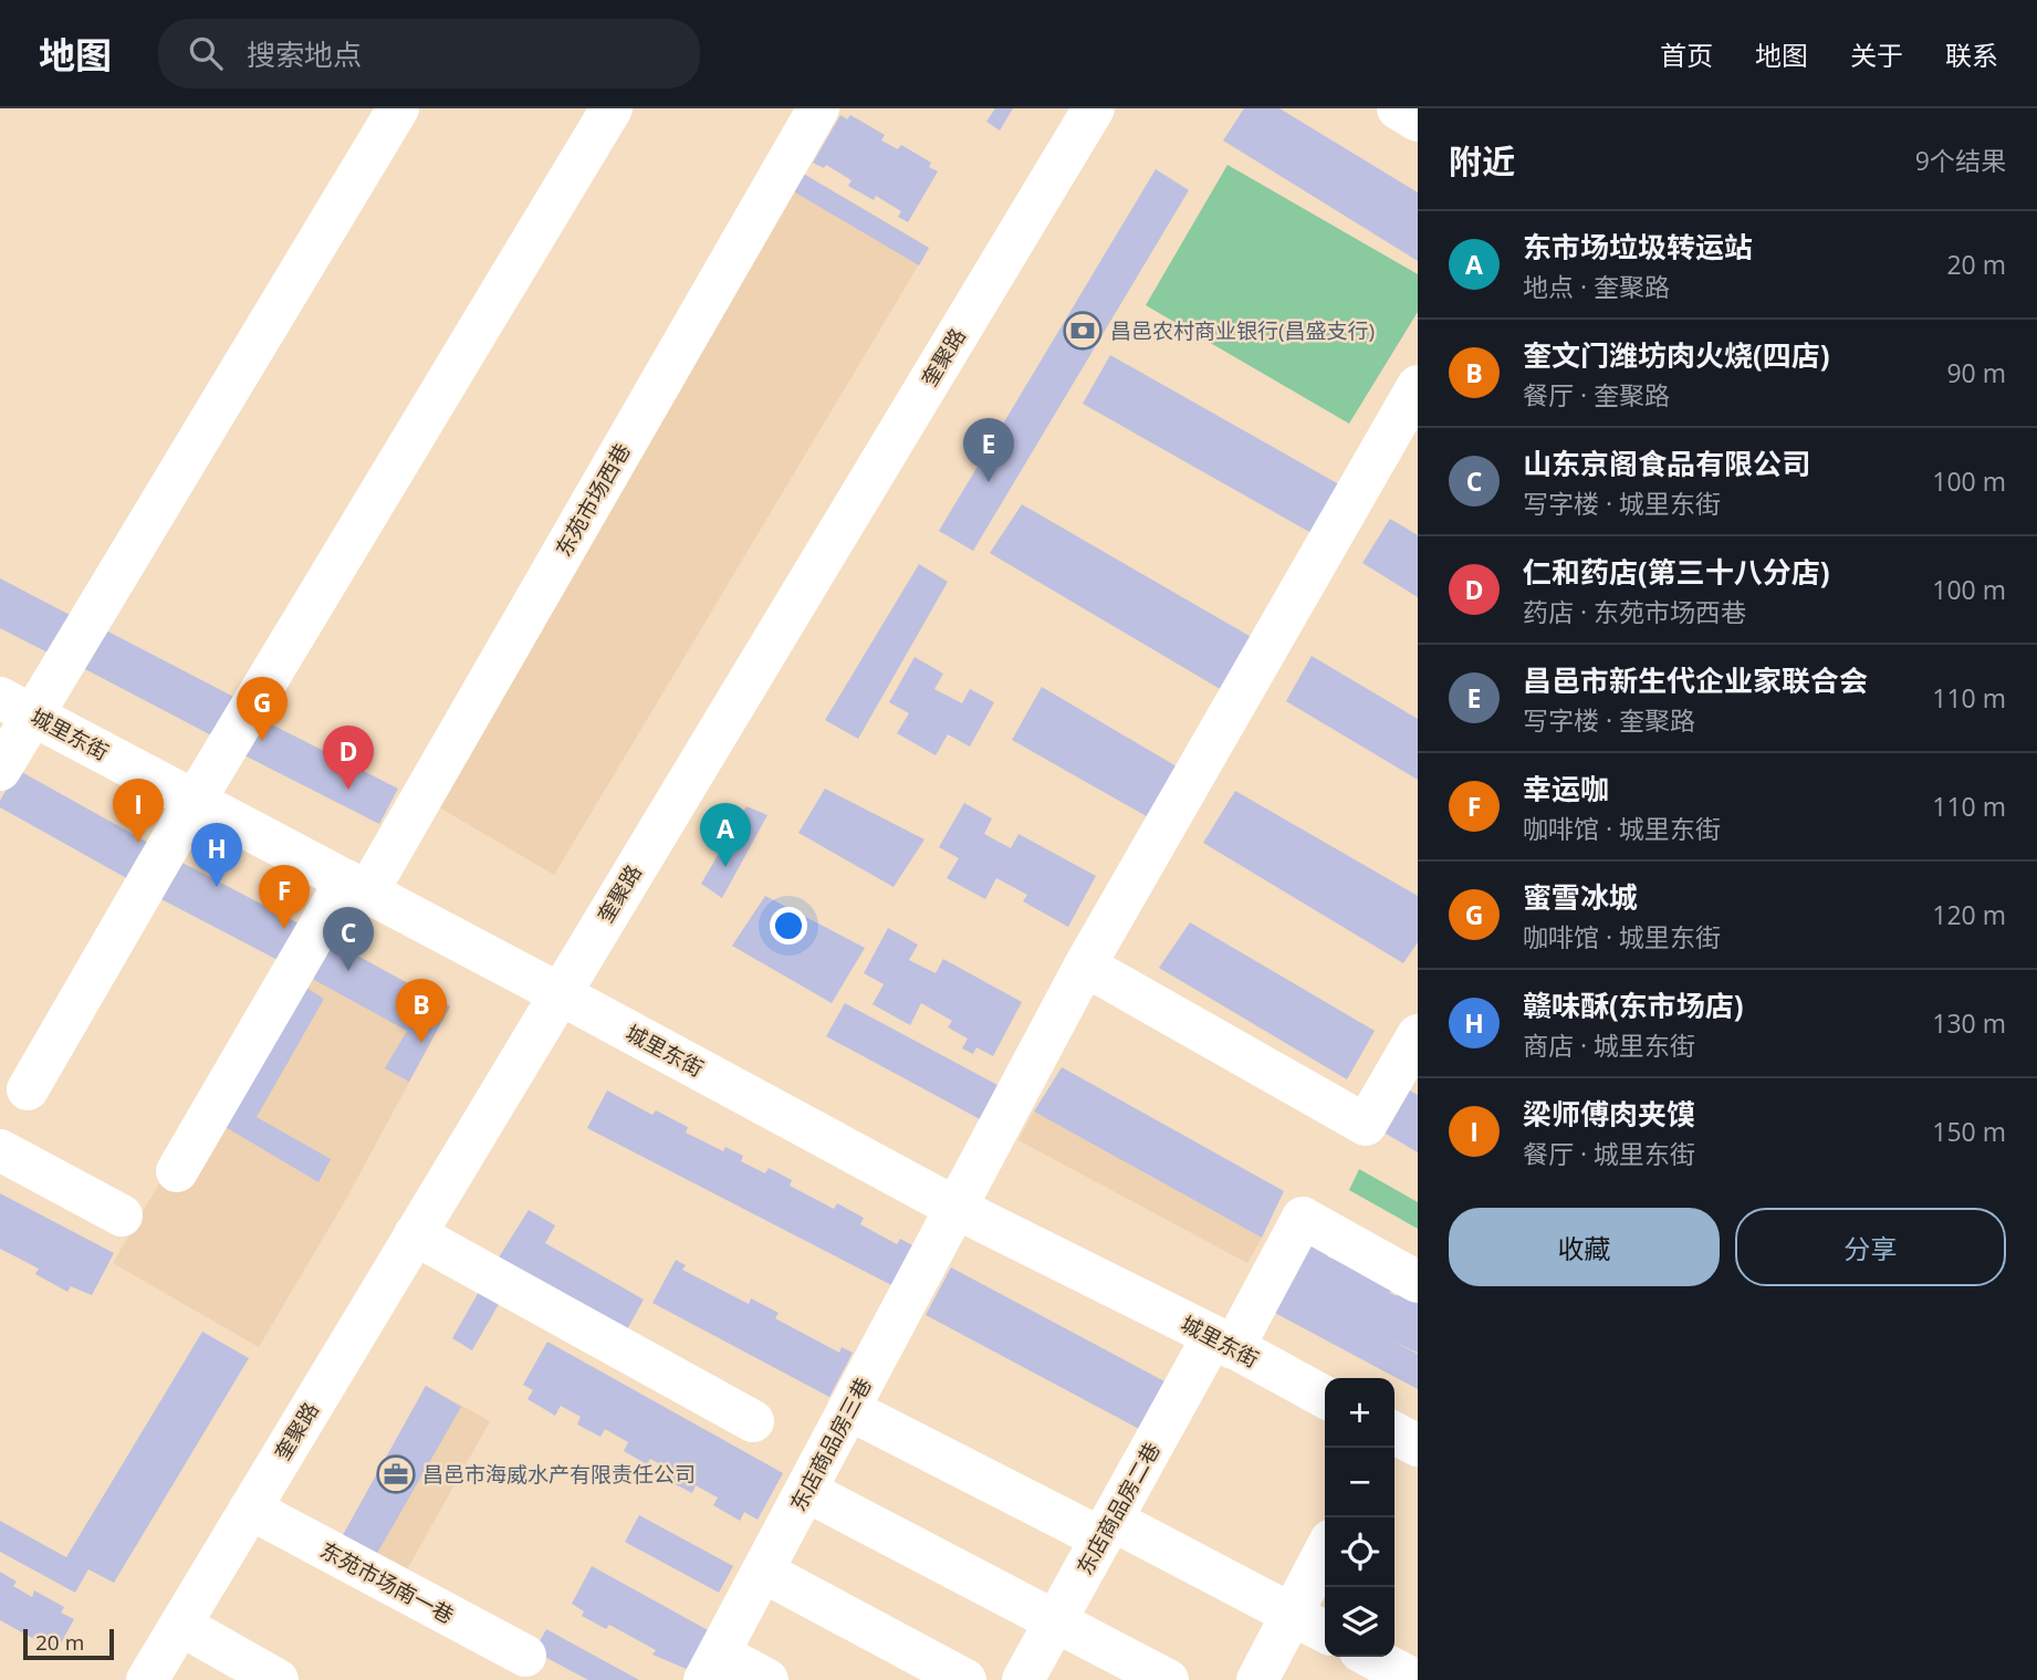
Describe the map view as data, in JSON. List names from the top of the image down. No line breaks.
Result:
{"streets":{"street":["奎聚路","东苑市场西巷","城里东街","东店商品房三巷","东店商品房二巷","东苑市场南一巷"]},"crossings":[["奎聚路","城里东街"],["奎聚路","东苑市场南一巷"],["东苑市场西巷","城里东街"],["城里东街","东店商品房三巷"],["城里东街","东店商品房二巷"]],"places":{"bank":["昌邑农村商业银行(昌盛支行)"],"office":["昌邑市海威水产有限责任公司"]},"scale_bar":"20 m","page":{"header":"地图","search":"搜索地点","nav":["首页","地图","关于","联系"],"heading":["附近","9个结果"],"list":[{"mark":"A","name":"东市场垃圾转运站","note":"地点 · 奎聚路","value":"20 m"},{"mark":"B","name":"奎文门潍坊肉火烧(四店)","note":"餐厅 · 奎聚路","value":"90 m"},{"mark":"C","name":"山东京阁食品有限公司","note":"写字楼 · 城里东街","value":"100 m"},{"mark":"D","name":"仁和药店(第三十八分店)","note":"药店 · 东苑市场西巷","value":"100 m"},{"mark":"E","name":"昌邑市新生代企业家联合会","note":"写字楼 · 奎聚路","value":"110 m"},{"mark":"F","name":"幸运咖","note":"咖啡馆 · 城里东街","value":"110 m"},{"mark":"G","name":"蜜雪冰城","note":"咖啡馆 · 城里东街","value":"120 m"},{"mark":"H","name":"赣味酥(东市场店)","note":"商店 · 城里东街","value":"130 m"},{"mark":"I","name":"梁师傅肉夹馍","note":"餐厅 · 城里东街","value":"150 m"}],"pins":["E","G","D","I","A","H","F","C","B"],"buttons":["收藏","分享"],"map_buttons":["+","−"],"scale":"20 m"}}
